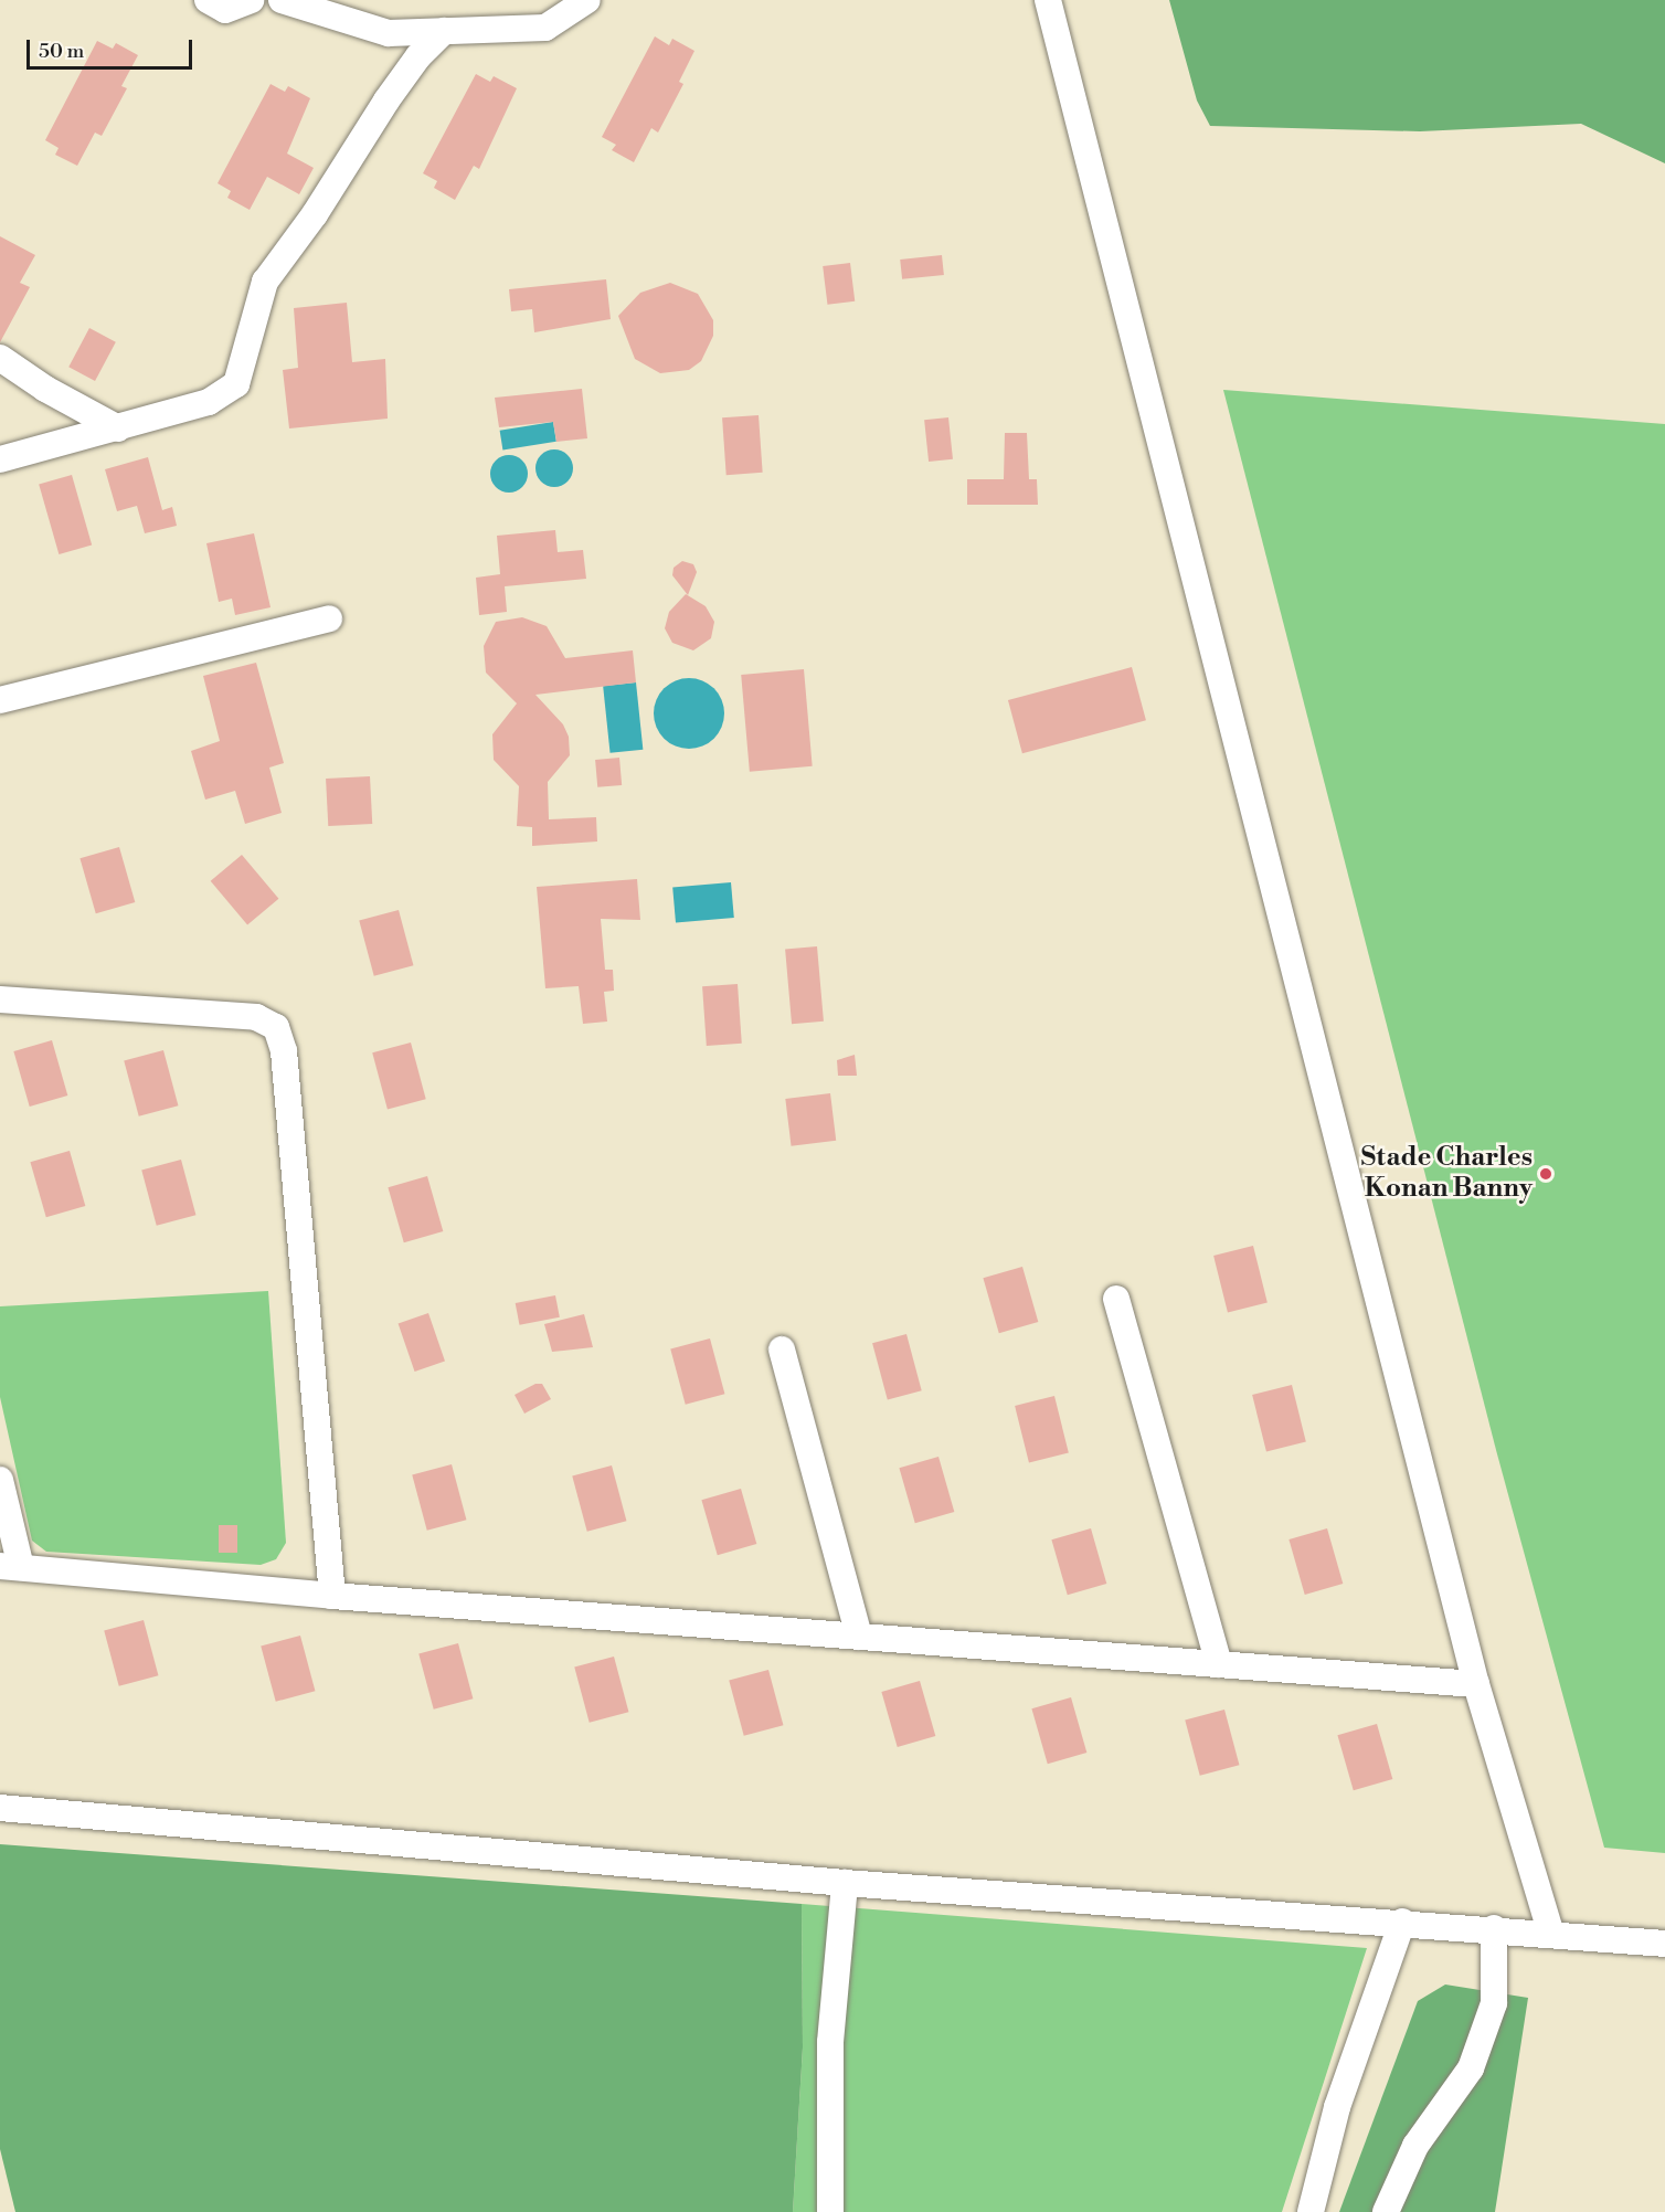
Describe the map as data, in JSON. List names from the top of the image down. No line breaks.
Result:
{"places":["Stade Charles Konan Banny"],"scale_bar":"50 m"}
